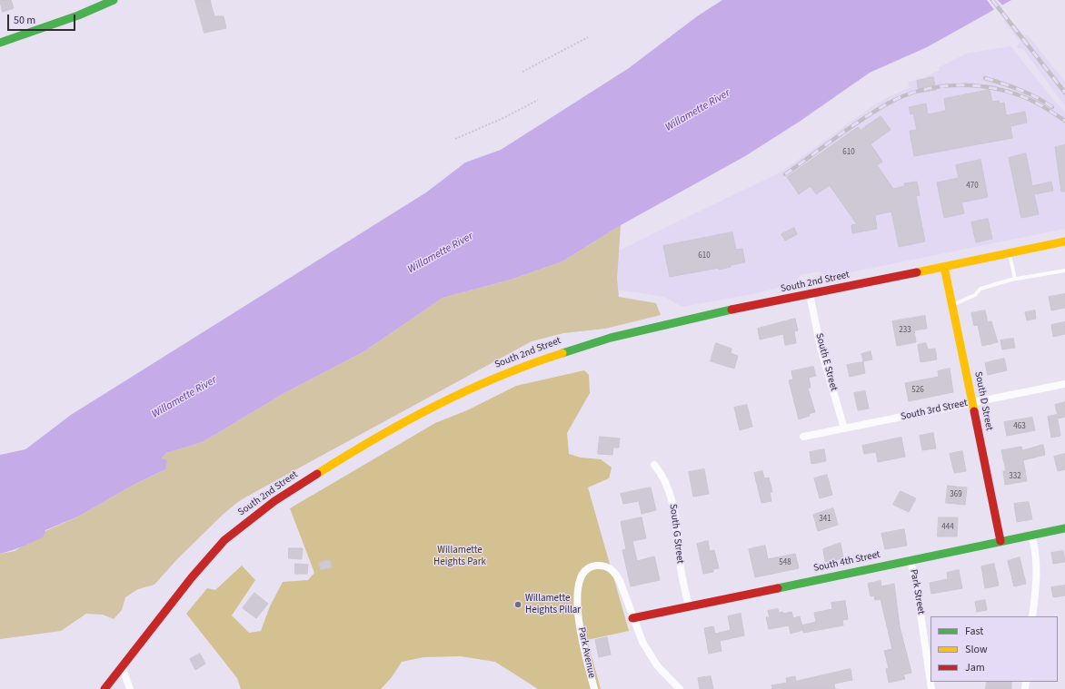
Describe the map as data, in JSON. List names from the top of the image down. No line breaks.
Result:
{"streets":{"street":["South 2nd Street","South E Street","South D Street","South 3rd Street","South G Street","South 4th Street","Park Street","Park Avenue"]},"crossings":[["South 2nd Street","South E Street"],["South 2nd Street","South D Street"],["South E Street","South 3rd Street"],["South D Street","South 3rd Street"],["South D Street","South 4th Street"],["South G Street","South 4th Street"],["South 4th Street","Park Street"],["South 4th Street","Park Avenue"]],"water":["Willamette River"],"parks":["Willamette Heights Park"],"places":["Willamette Heights Pillar"],"house_numbers":["610","470","610","233","526","463","332","369","341","444","548"],"legend":["Fast","Slow","Jam"],"scale_bar":"50 m"}
